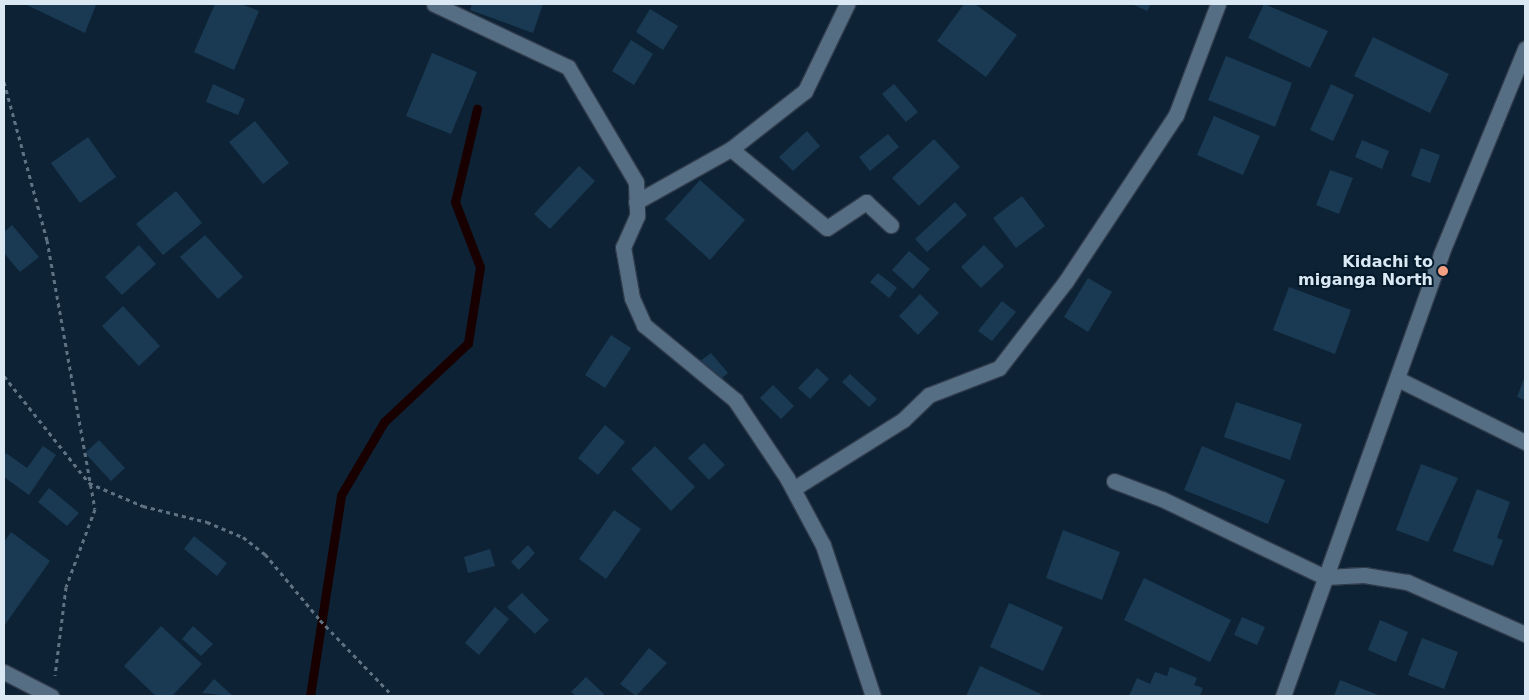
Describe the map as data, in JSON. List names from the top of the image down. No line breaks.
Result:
{"places":["Kidachi to miganga North"]}
